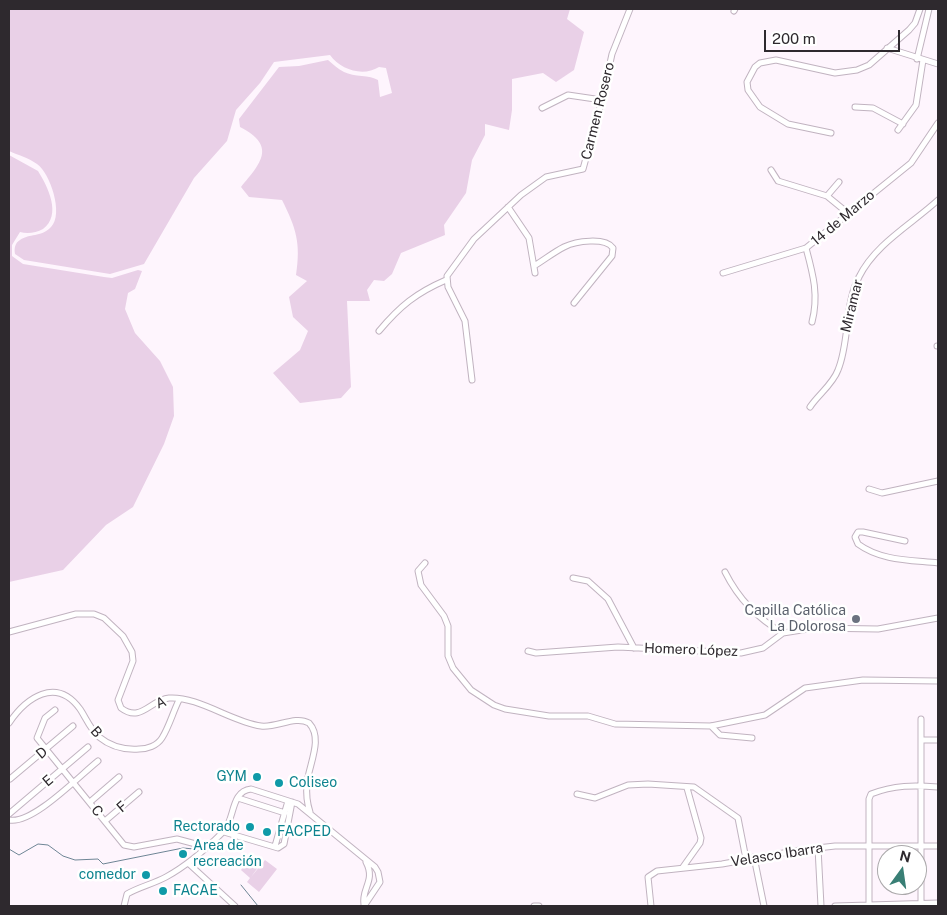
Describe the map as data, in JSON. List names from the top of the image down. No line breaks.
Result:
{"streets":{"street":["Carmen Rosero","14 de Marzo","Miramar","Homero López","A","B","D","E","F","C","Velasco Ibarra"]},"crossings":[["A","B"],["D","C"],["E","C"],["F","C"]],"places":["Capilla Católica La Dolorosa","GYM","Coliseo","Rectorado","FACPED","Area de recreación","comedor","FACAE"],"scale_bar":"200 m","north":"top"}
